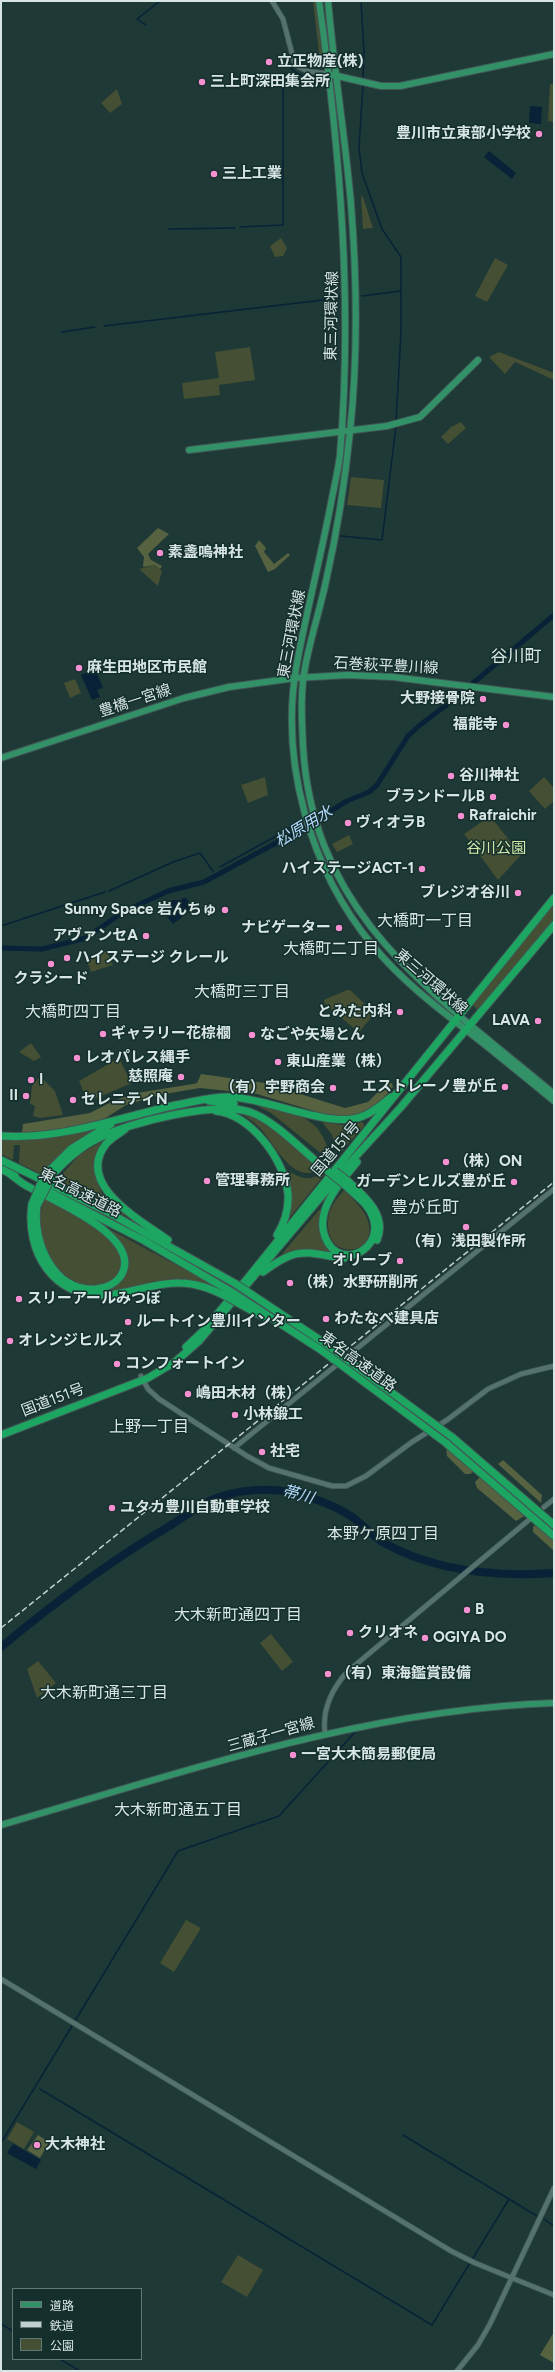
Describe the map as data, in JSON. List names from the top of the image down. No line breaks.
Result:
{"streets":{"highway":["国道151号","東名高速道路"],"main road":["東三河環状線","石巻萩平豊川線","豊橋一宮線","三蔵子一宮線"]},"crossings":[["東三河環状線","石巻萩平豊川線"],["東三河環状線","豊橋一宮線"],["東三河環状線","国道151号"],["石巻萩平豊川線","豊橋一宮線"]],"districts":["谷川町","大橋町一丁目","大橋町二丁目","大橋町三丁目","大橋町四丁目","豊が丘町","上野一丁目","本野ケ原四丁目","大木新町通四丁目","大木新町通三丁目","大木新町通五丁目"],"water":["松原用水","帯川"],"parks":["谷川公園"],"places":["立正物産(株)","三上町深田集会所","豊川市立東部小学校","三上工業","素盞嗚神社","麻生田地区市民館","大野接骨院","福能寺","谷川神社","ブランドールB","Rafraichir","ヴィオラB","ハイステージACT-1","ブレジオ谷川","Sunny Space 岩んちゅ","ナビゲーター","アヴァンセA","ハイステージ クレール","クラシード","とみた内科","LAVA","ギャラリー花棕櫚","なごや矢場とん","レオパレス縄手","東山産業（株）","慈照庵","I","エストレーノ豊が丘","（有）宇野商会","II","セレニティN","（株）ON","管理事務所","ガーデンヒルズ豊が丘","（有）浅田製作所","オリーブ","（株）水野研削所","スリーアールみつぼ","わたなべ建具店","ルートイン豊川インター","オレンジヒルズ","コンフォートイン","嶋田木材（株）","小林鍛工","社宅","ユタカ豊川自動車学校","B","クリオネ","OGIYA DO","（有）東海鑑賞設備","一宮大木簡易郵便局","大木神社"],"legend":["道路","鉄道","公園"]}
